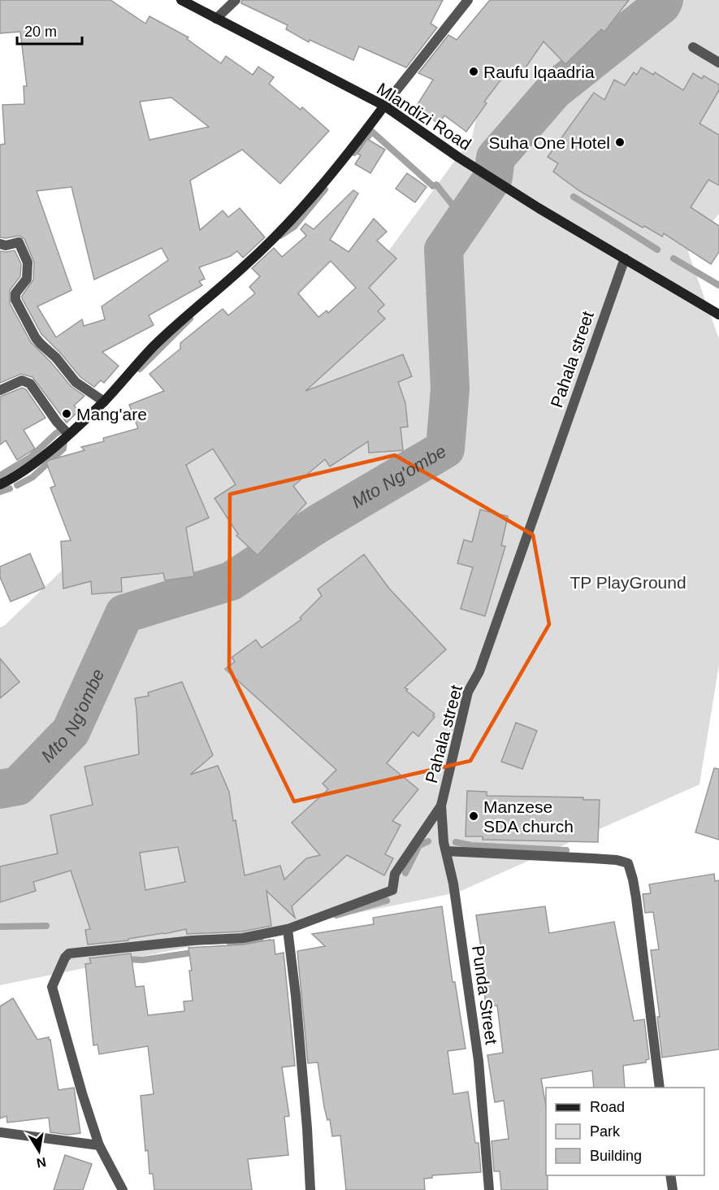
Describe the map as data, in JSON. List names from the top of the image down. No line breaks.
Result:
{"streets":{"street":["Mlandizi Road","Pahala street","Punda Street"]},"crossings":[["Mlandizi Road","Pahala street"],["Pahala street","Punda Street"]],"water":["Mto Ng'ombe"],"parks":["TP PlayGround"],"places":["Raufu lqaadria","Suha One Hotel","Mang'are","Manzese SDA church"],"legend":["Road","Park","Building"],"scale_bar":"20 m","north":"bottom"}
